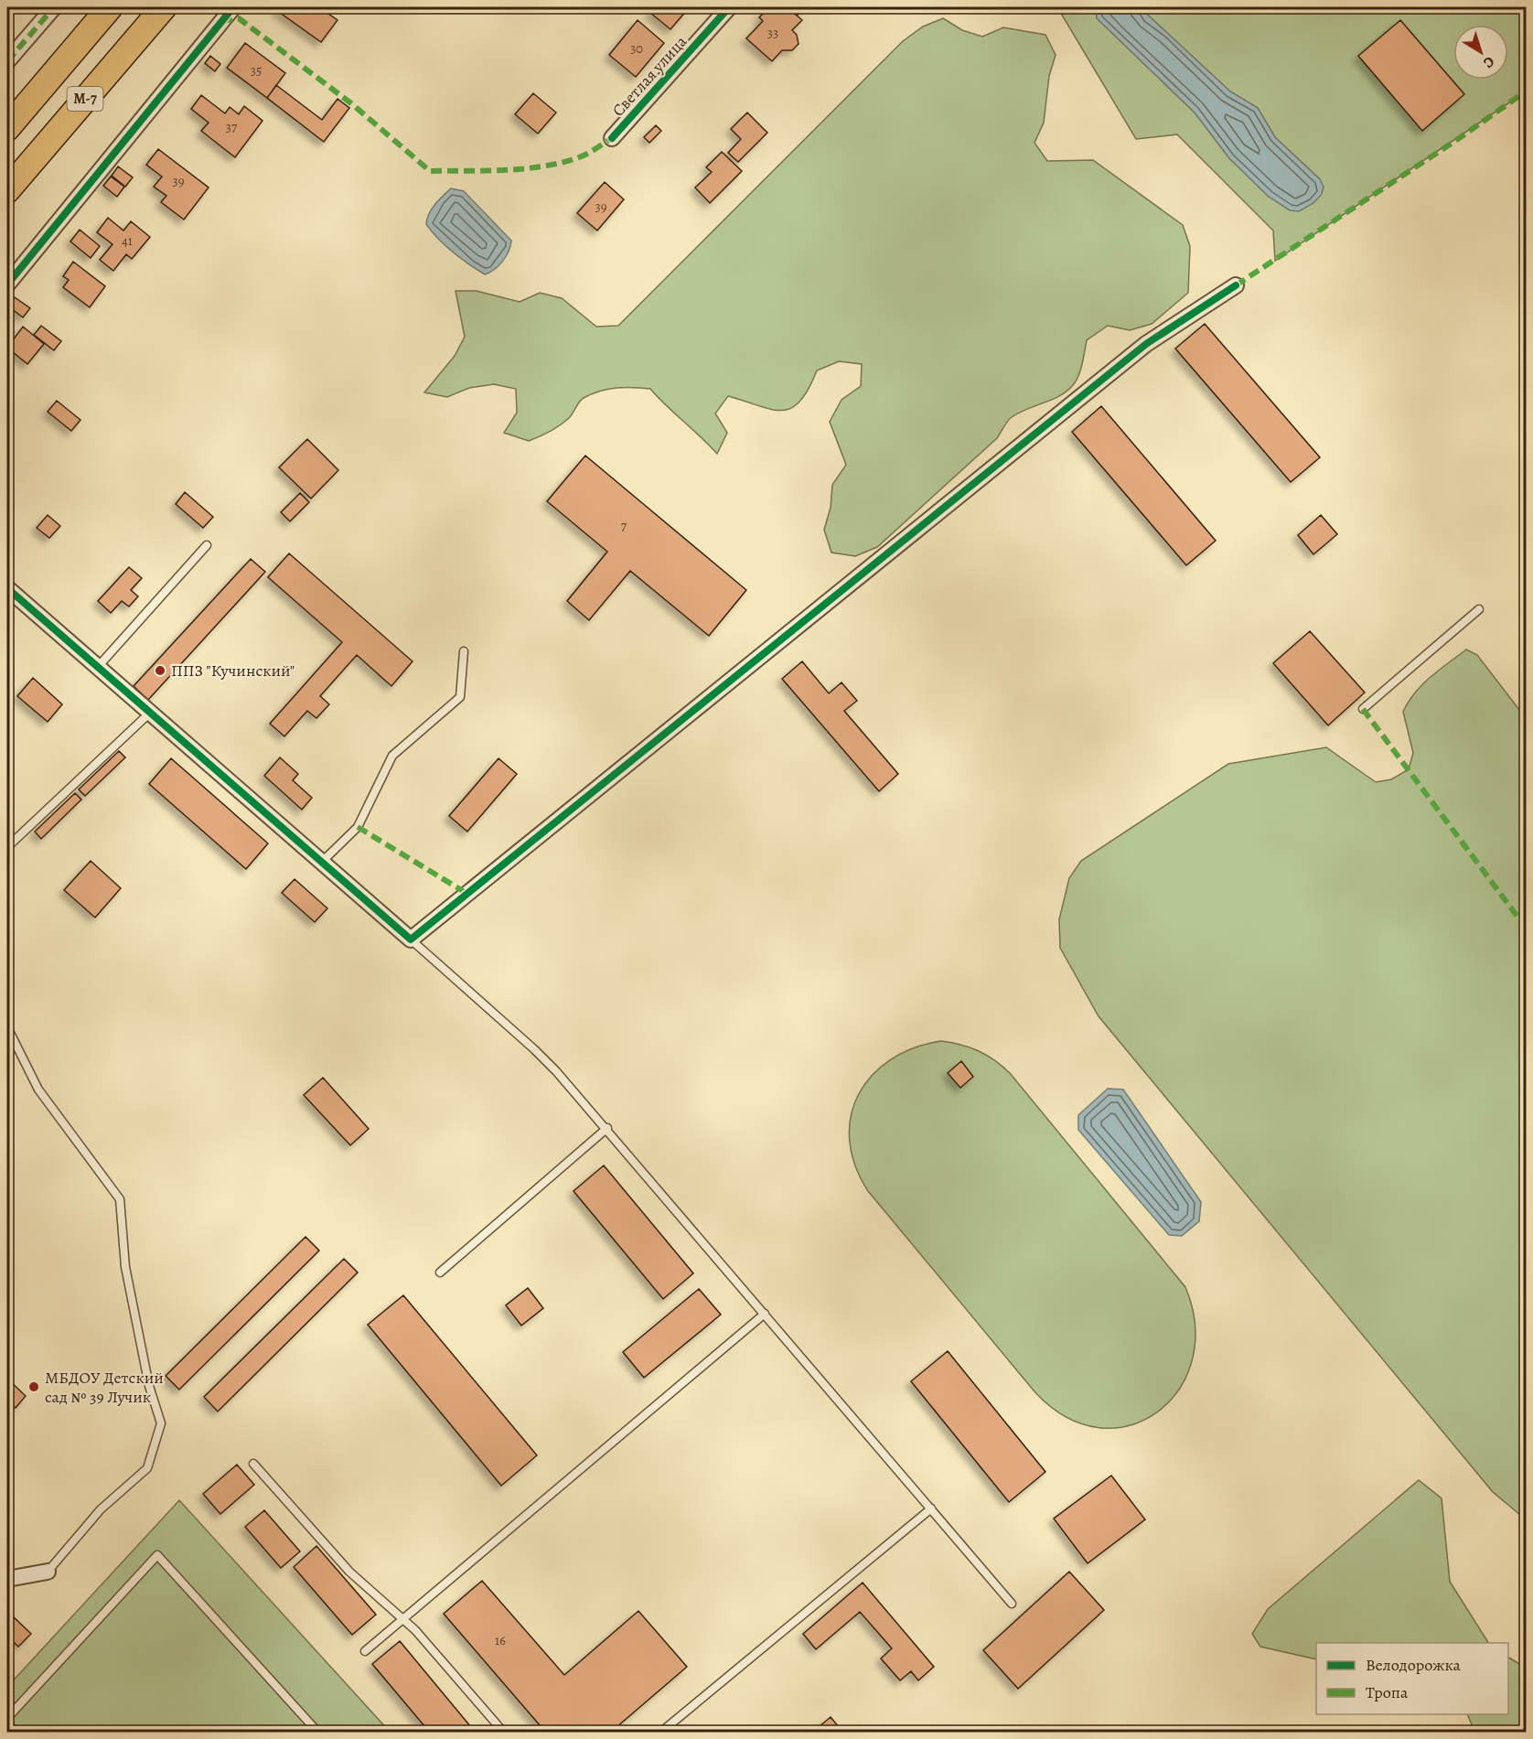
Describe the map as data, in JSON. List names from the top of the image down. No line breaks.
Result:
{"streets":{"highway":["М-7"],"street":["Светлая улица"]},"places":["ППЗ \"Кучинский\"","МБДОУ Детский сад № 39 Лучик"],"house_numbers":["33","30","35","37","39","39","41","7","16"],"legend":["Велодорожка","Тропа"],"north":"bottom right"}
